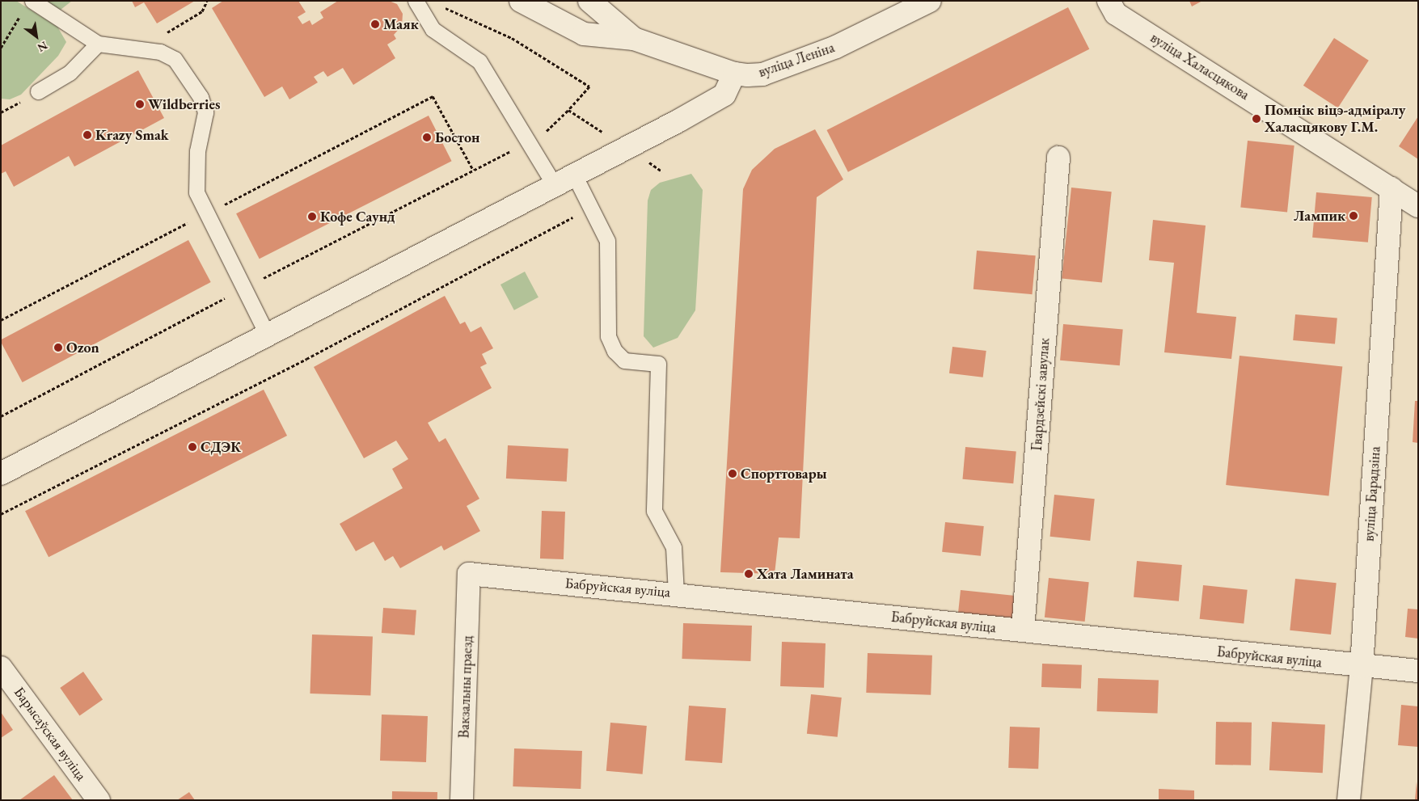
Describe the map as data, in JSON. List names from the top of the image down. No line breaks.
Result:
{"streets":{"street":["вуліца Леніна","вуліца Халасцякова","Гвардзейскі завулак","вуліца Барадзіна","Бабруйская вуліца","Вакзальны праезд","Барысаўская вуліца"]},"crossings":[["вуліца Халасцякова","вуліца Барадзіна"],["Гвардзейскі завулак","Бабруйская вуліца"],["вуліца Барадзіна","Бабруйская вуліца"],["Бабруйская вуліца","Вакзальны праезд"]],"places":["Маяк","Wildberries","Помнік віцэ-адміралу Халасцякову Г.М.","Krazy Smak","Бостон","Лампик","Кофе Саунд","Ozon","СДЭК","Спорттовары","Хата Ламината"],"north":"bottom right"}
